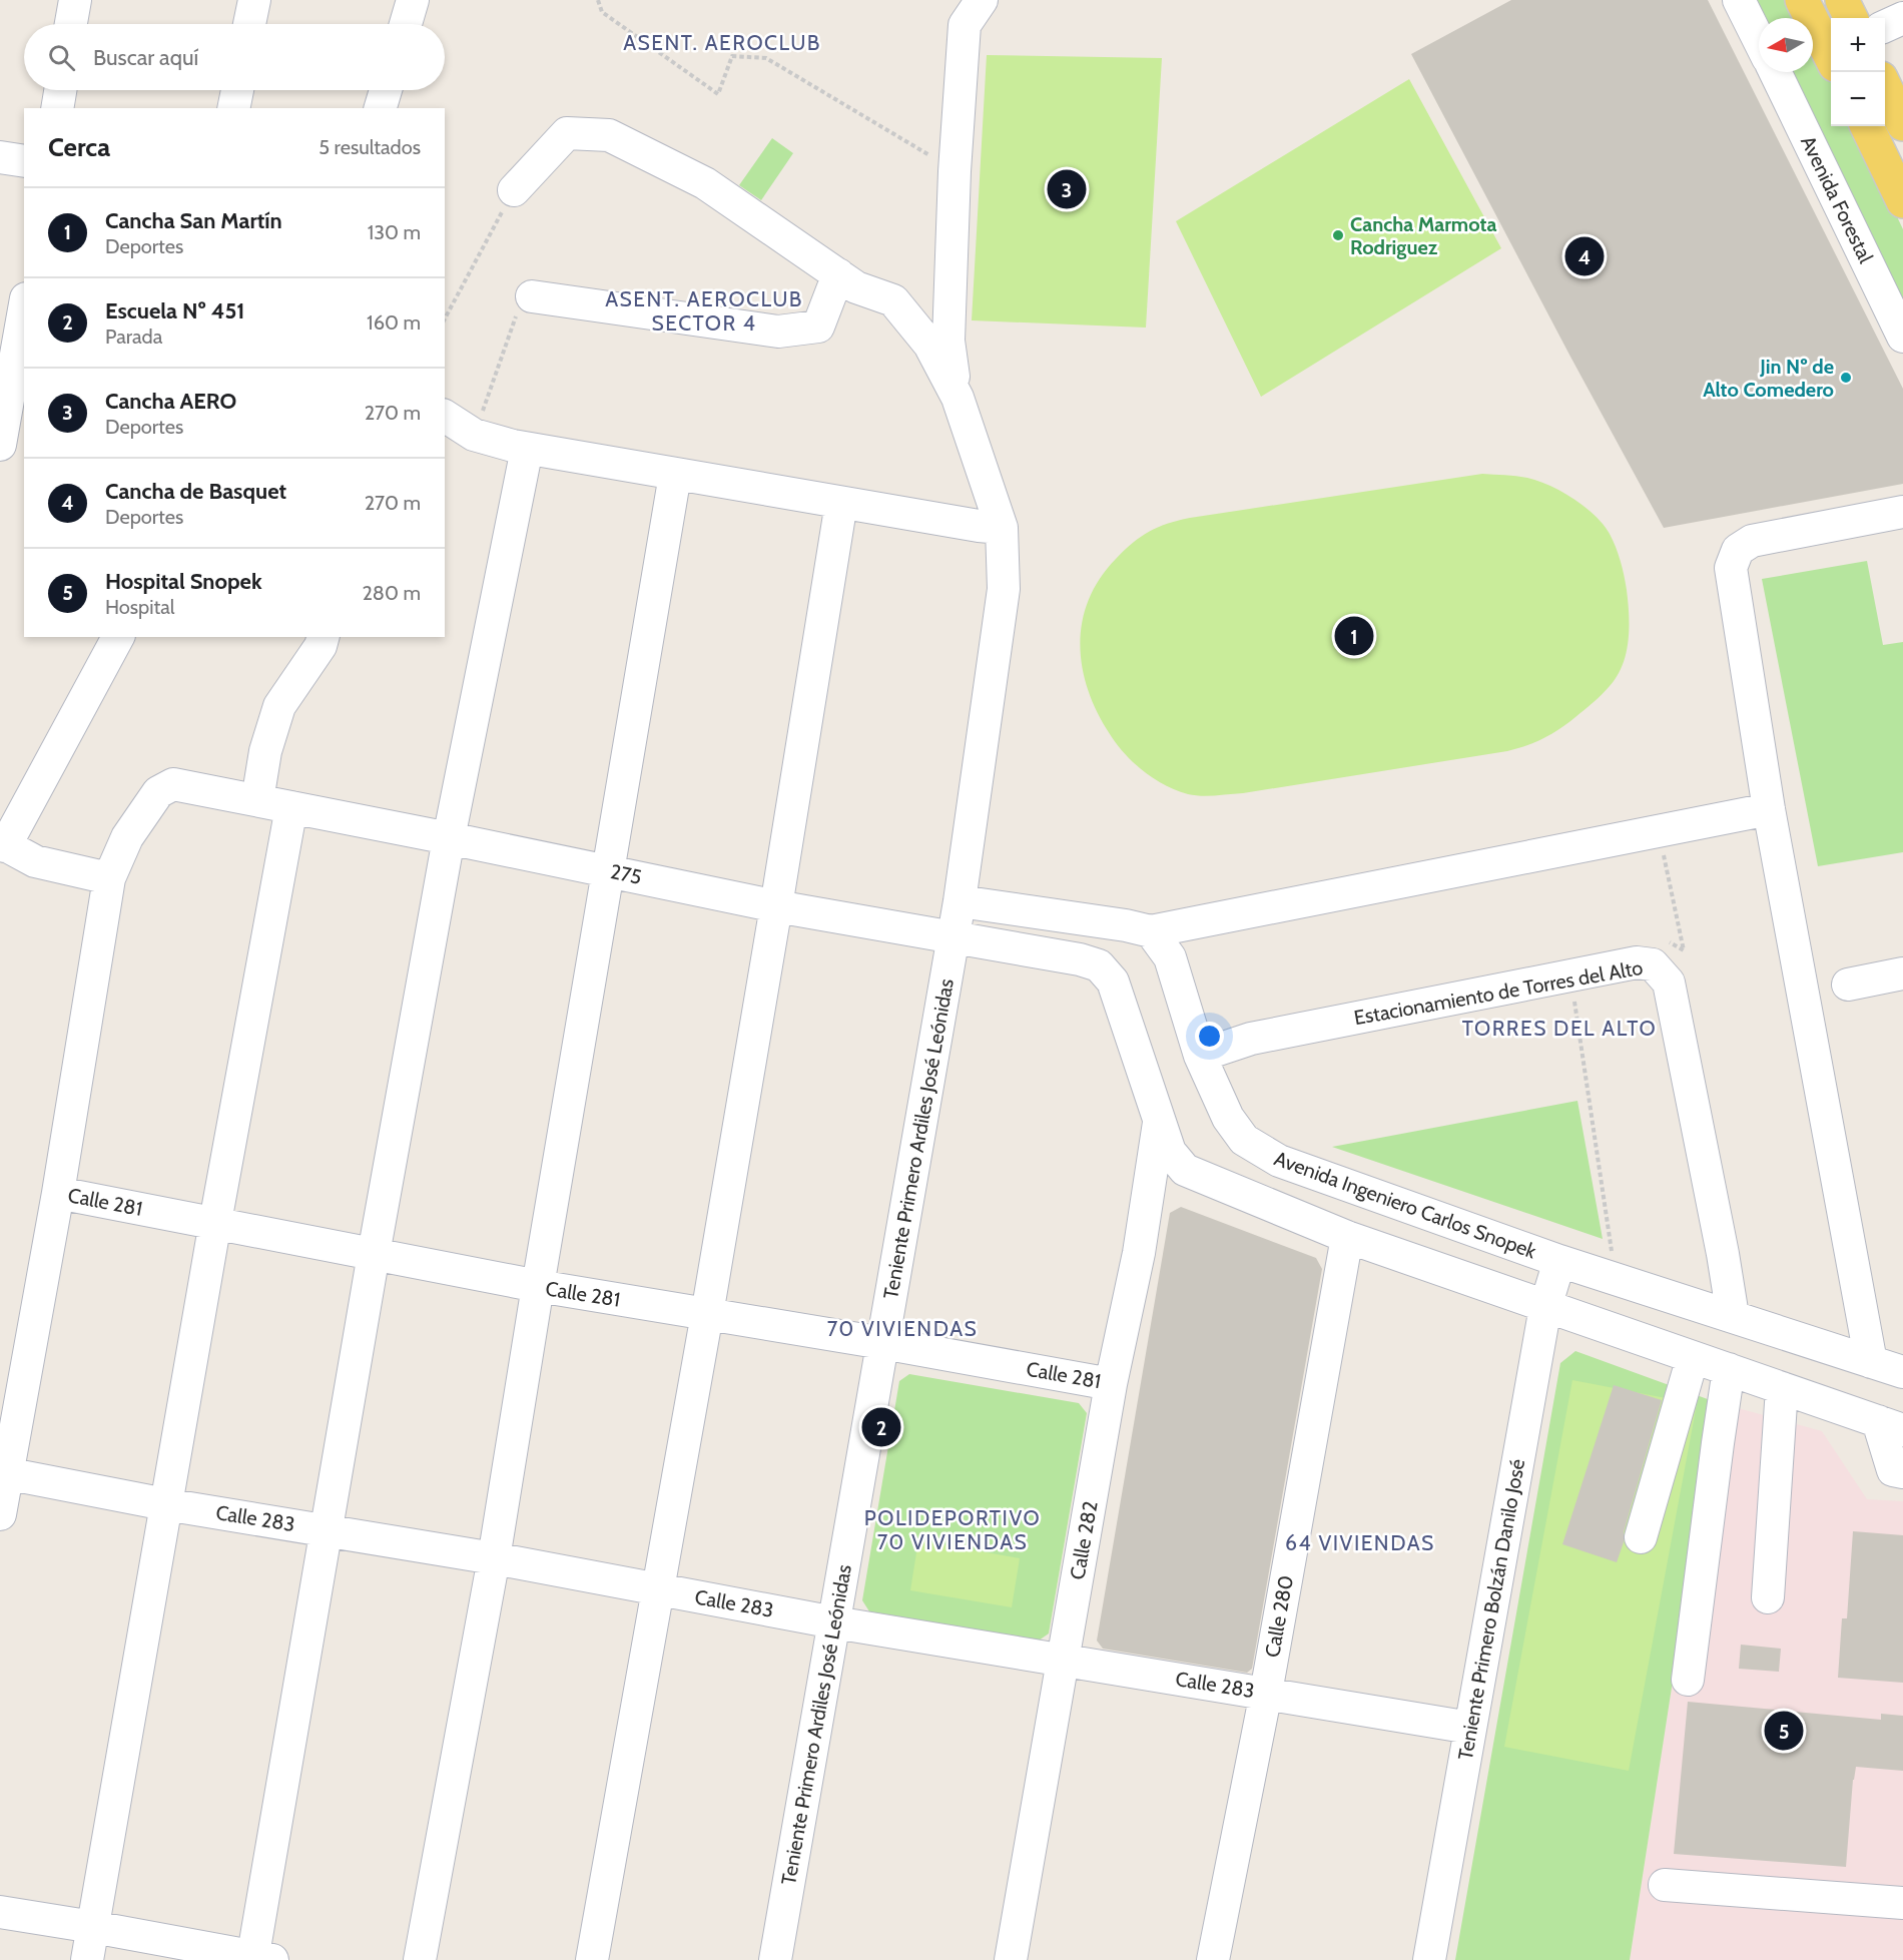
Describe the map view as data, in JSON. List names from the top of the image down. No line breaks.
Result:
{"streets":{"street":["Avenida Forestal","275","Estacionamiento de Torres del Alto","Teniente Primero Ardiles José Leónidas","Calle 281","Avenida Ingeniero Carlos Snopek","Calle 283","Calle 282","Teniente Primero Bolzán Danilo José","Calle 280"]},"crossings":[["275","Teniente Primero Ardiles José Leónidas"],["275","Calle 282"],["Estacionamiento de Torres del Alto","Avenida Ingeniero Carlos Snopek"],["Teniente Primero Ardiles José Leónidas","Calle 281"],["Teniente Primero Ardiles José Leónidas","Calle 283"],["Calle 281","Calle 282"],["Avenida Ingeniero Carlos Snopek","Teniente Primero Bolzán Danilo José"],["Calle 283","Calle 282"],["Calle 283","Teniente Primero Bolzán Danilo José"],["Calle 283","Calle 280"]],"districts":["ASENT. AEROCLUB","ASENT. AEROCLUB SECTOR 4","TORRES DEL ALTO","70 VIVIENDAS","POLIDEPORTIVO 70 VIVIENDAS","64 VIVIENDAS"],"places":["Cancha Marmota Rodriguez","Jin Nº de Alto Comedero"],"north":"left","page":{"map_buttons":["+","−"],"search":"Buscar aquí","heading":["Cerca","5 resultados"],"pins":["3","4","1","2","5"],"list":[{"mark":"1","name":"Cancha San Martín","note":"Deportes","value":"130 m"},{"mark":"2","name":"Escuela Nº 451","note":"Parada","value":"160 m"},{"mark":"3","name":"Cancha AERO","note":"Deportes","value":"270 m"},{"mark":"4","name":"Cancha de Basquet","note":"Deportes","value":"270 m"},{"mark":"5","name":"Hospital Snopek","note":"Hospital","value":"280 m"}]}}
